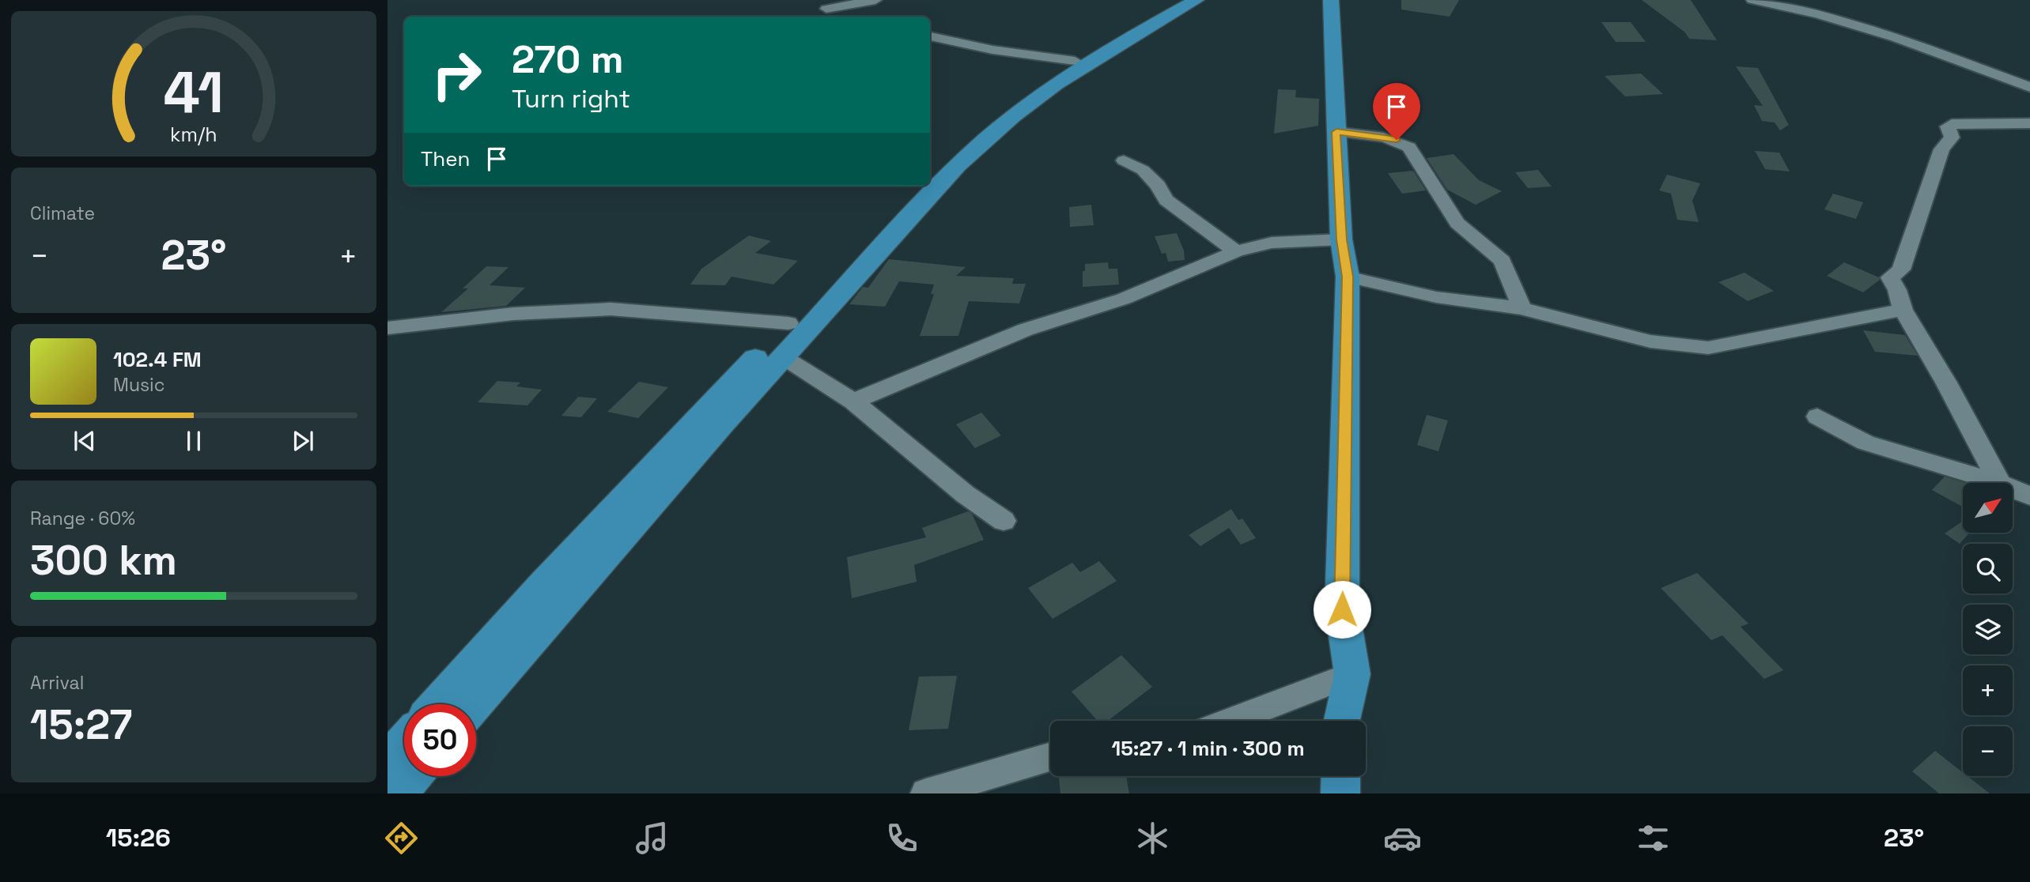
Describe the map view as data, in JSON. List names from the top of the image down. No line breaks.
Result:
{"north":"top right","page":{"turn":["270 m","Turn right"],"then":"Then","tile":["Climate",["Range · 60%","300 km"],["Arrival","15:27"]],"heat":["−","23°","+"],"song":["102.4 FM","Music"],"map_buttons":["+","−"],"limit":"50","trip":"15:27 · 1 min · 300 m","tabs":["15:26","23°"],"gauge":["41","km/h"]}}
